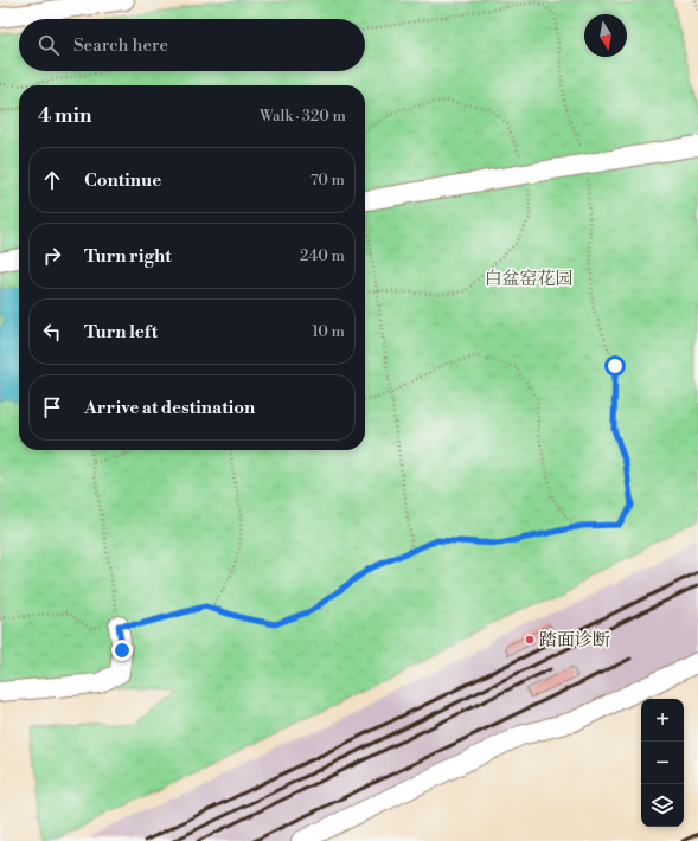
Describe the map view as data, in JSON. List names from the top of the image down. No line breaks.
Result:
{"parks":["白盆窑花园"],"places":["踏面诊断"],"north":"bottom","page":{"search":"Search here","heading":["4 min","Walk · 320 m"],"list":[["Continue","70 m"],["Turn right","240 m"],["Turn left","10 m"],"Arrive at destination"],"map_buttons":["+","−"]}}
